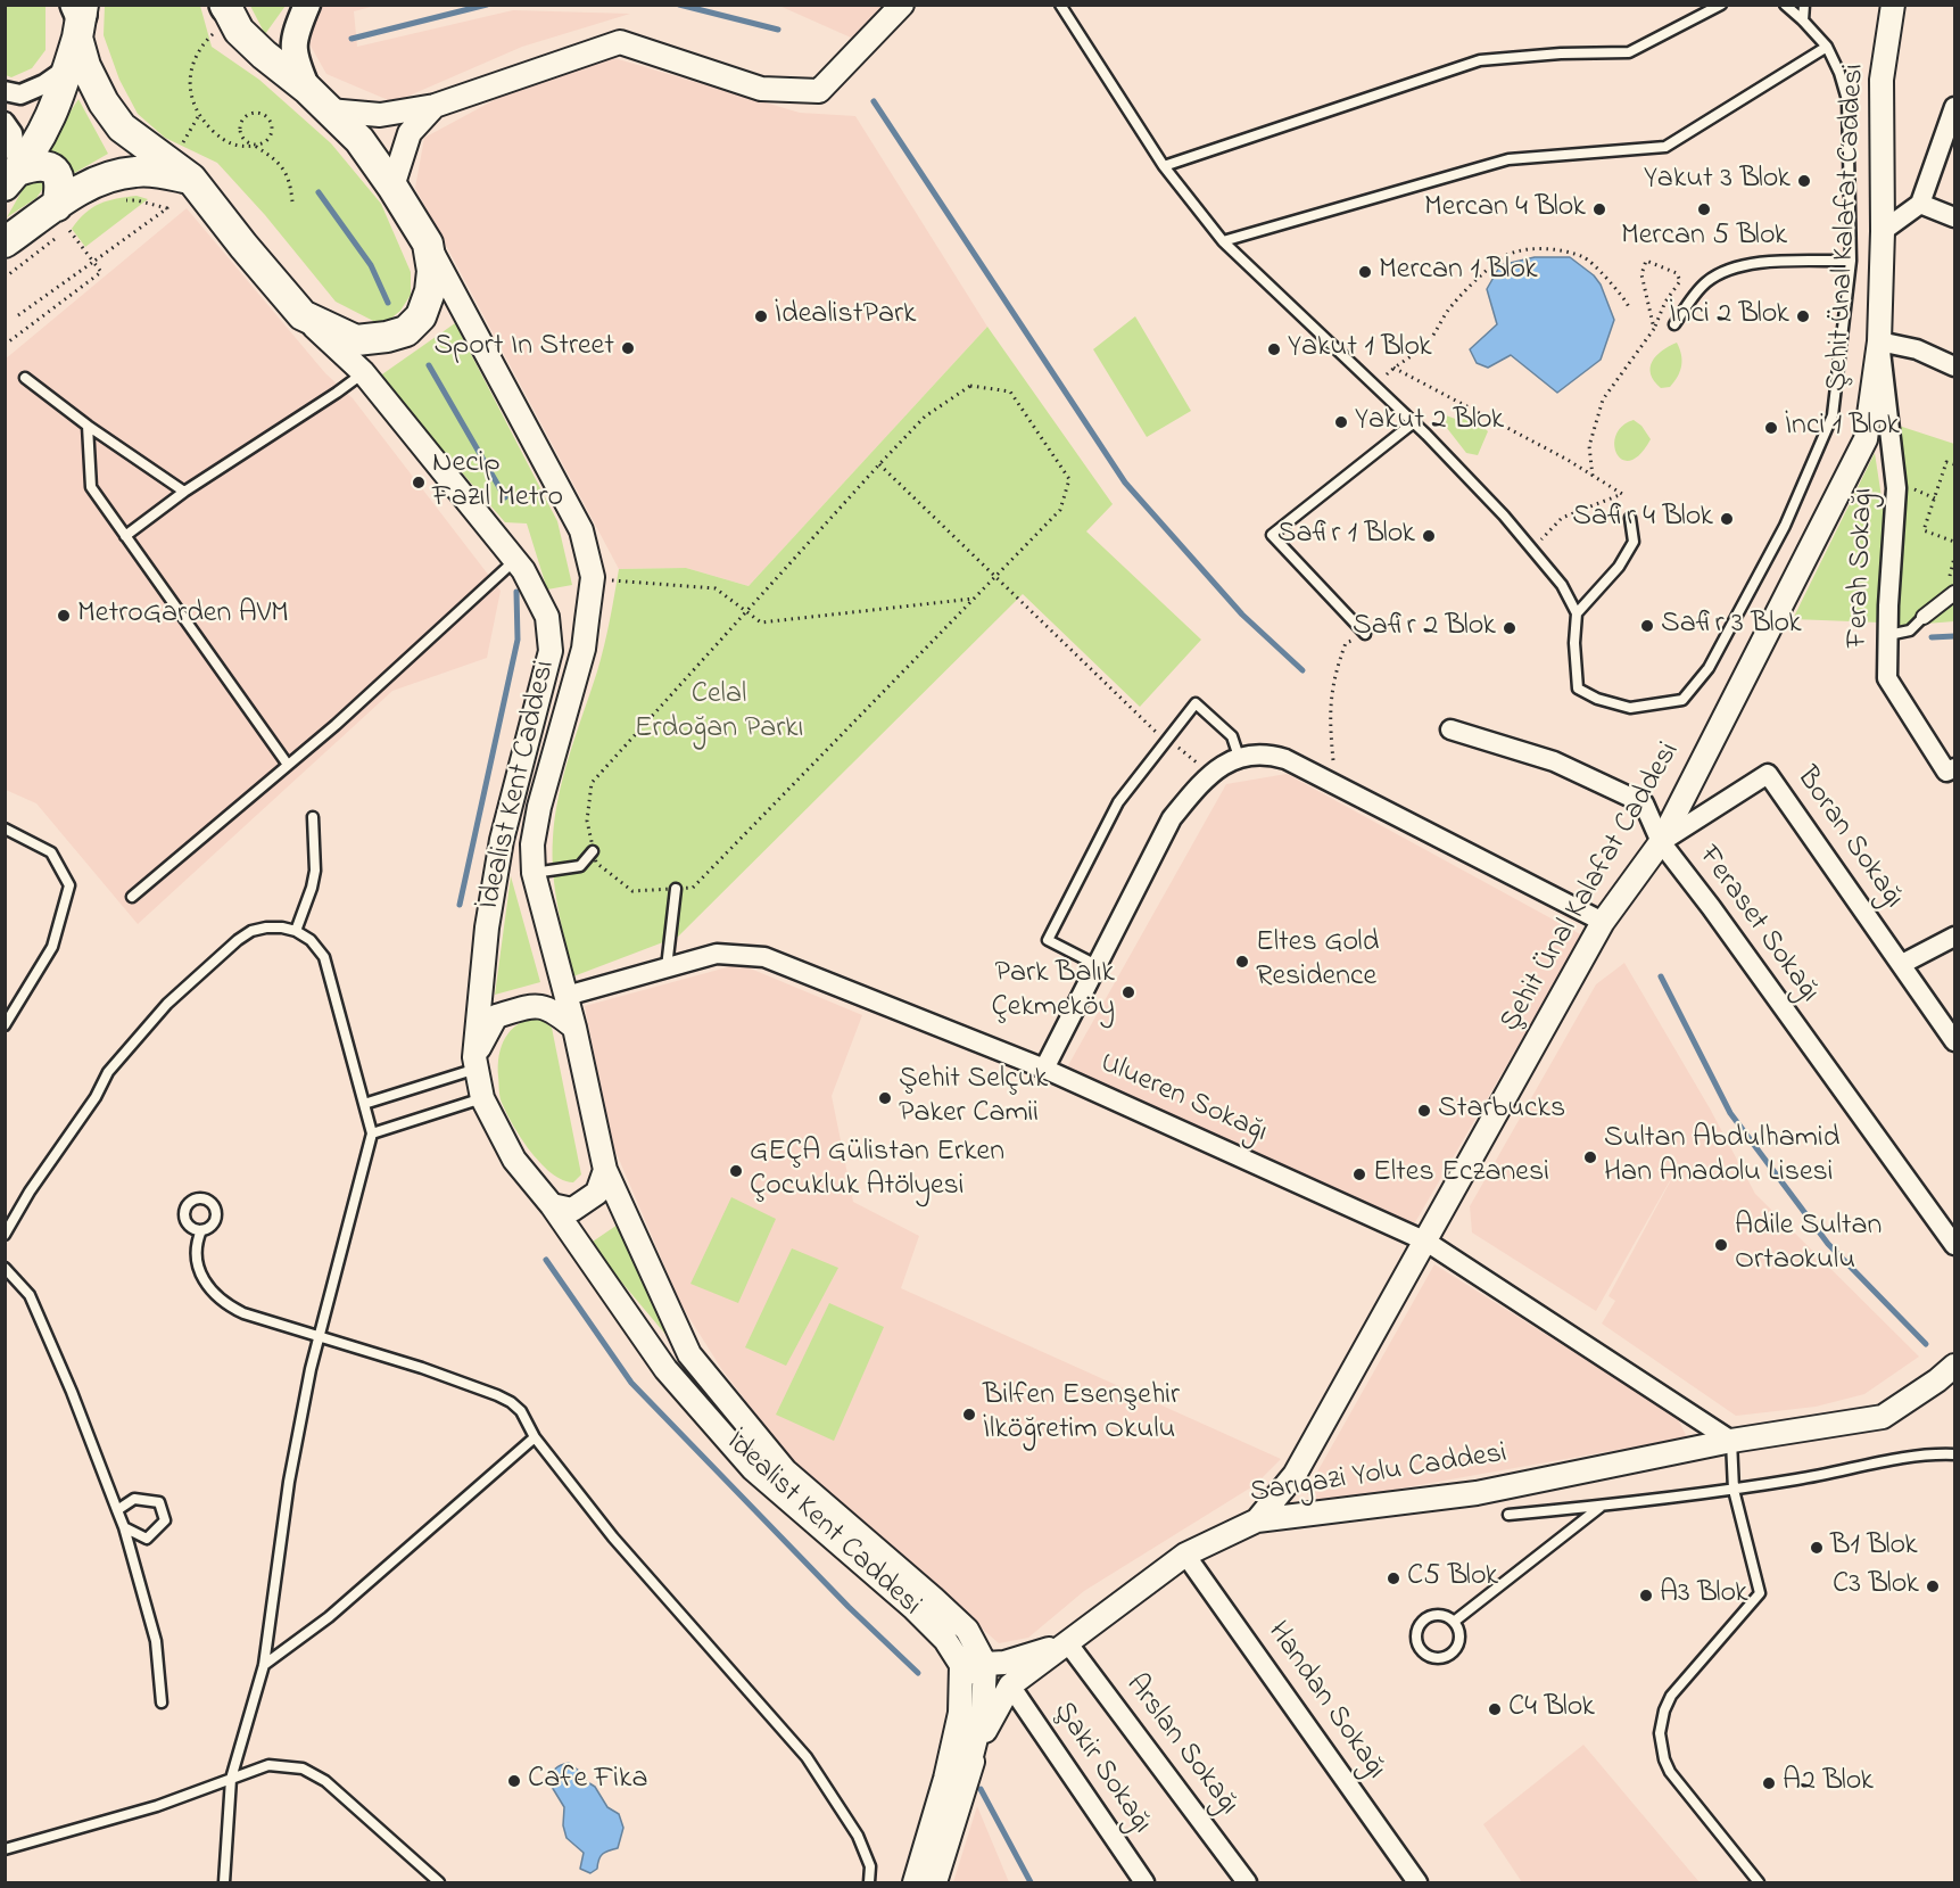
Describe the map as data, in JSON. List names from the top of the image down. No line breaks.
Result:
{"streets":{"main road":["İdealist Kent Caddesi"],"street":["Şehit Ünal Kalafat Caddesi","Ferah Sokağı","Boran Sokağı","Feraset Sokağı","Ulueren Sokağı","Sarıgazi Yolu Caddesi","Handan Sokağı","Arslan Sokağı","Şakir Sokağı"]},"crossings":[["Şehit Ünal Kalafat Caddesi","Ferah Sokağı"],["Şehit Ünal Kalafat Caddesi","Boran Sokağı"],["Şehit Ünal Kalafat Caddesi","Feraset Sokağı"],["Şehit Ünal Kalafat Caddesi","Ulueren Sokağı"],["Şehit Ünal Kalafat Caddesi","Sarıgazi Yolu Caddesi"],["İdealist Kent Caddesi","Ulueren Sokağı"],["Boran Sokağı","Feraset Sokağı"],["Ulueren Sokağı","Sarıgazi Yolu Caddesi"],["Sarıgazi Yolu Caddesi","Handan Sokağı"],["Sarıgazi Yolu Caddesi","Arslan Sokağı"],["Sarıgazi Yolu Caddesi","Şakir Sokağı"]],"parks":["Celal Erdoğan Parkı"],"places":["Yakut 3 Blok","Mercan 4 Blok","Mercan 5 Blok","Mercan 1 Blok","İdealistPark","İnci 2 Blok","Sport In Street","Yakut 1 Blok","Yakut 2 Blok","İnci 1 Blok","Necip Fazıl Metro","Safir 4 Blok","Safir 1 Blok","MetroGarden AVM","Safir 3 Blok","Safir 2 Blok","Eltes Gold Residence","Park Balık Çekmeköy","Şehit Selçuk Paker Camii","Starbucks","Sultan Abdulhamid Han Anadolu Lisesi","GEÇA Gülistan Erken Çocukluk Atölyesi","Eltes Eczanesi","Adile Sultan Ortaokulu","Bilfen Esenşehir İlköğretim Okulu","B1 Blok","C5 Blok","C3 Blok","A3 Blok","C4 Blok","Cafe Fika","A2 Blok"]}
